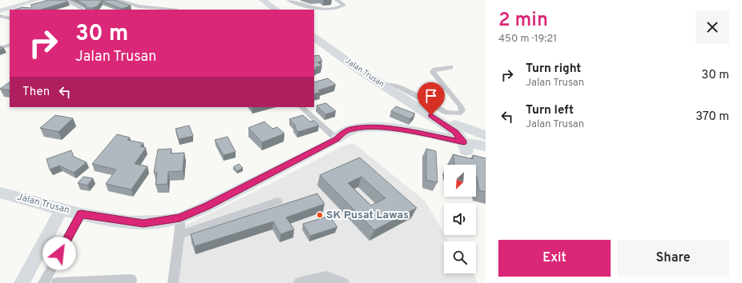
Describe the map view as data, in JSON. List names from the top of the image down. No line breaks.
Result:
{"streets":{"highway":["Jalan Trusan"]},"places":["SK Pusat Lawas"],"north":"bottom left","page":{"heading":["2 min","450 m · 19:21"],"turn":["30 m","Jalan Trusan"],"list":[{"name":"Turn right","note":"Jalan Trusan","value":"30 m"},{"name":"Turn left","note":"Jalan Trusan","value":"370 m"}],"then":"Then","buttons":["Exit","Share"]}}
